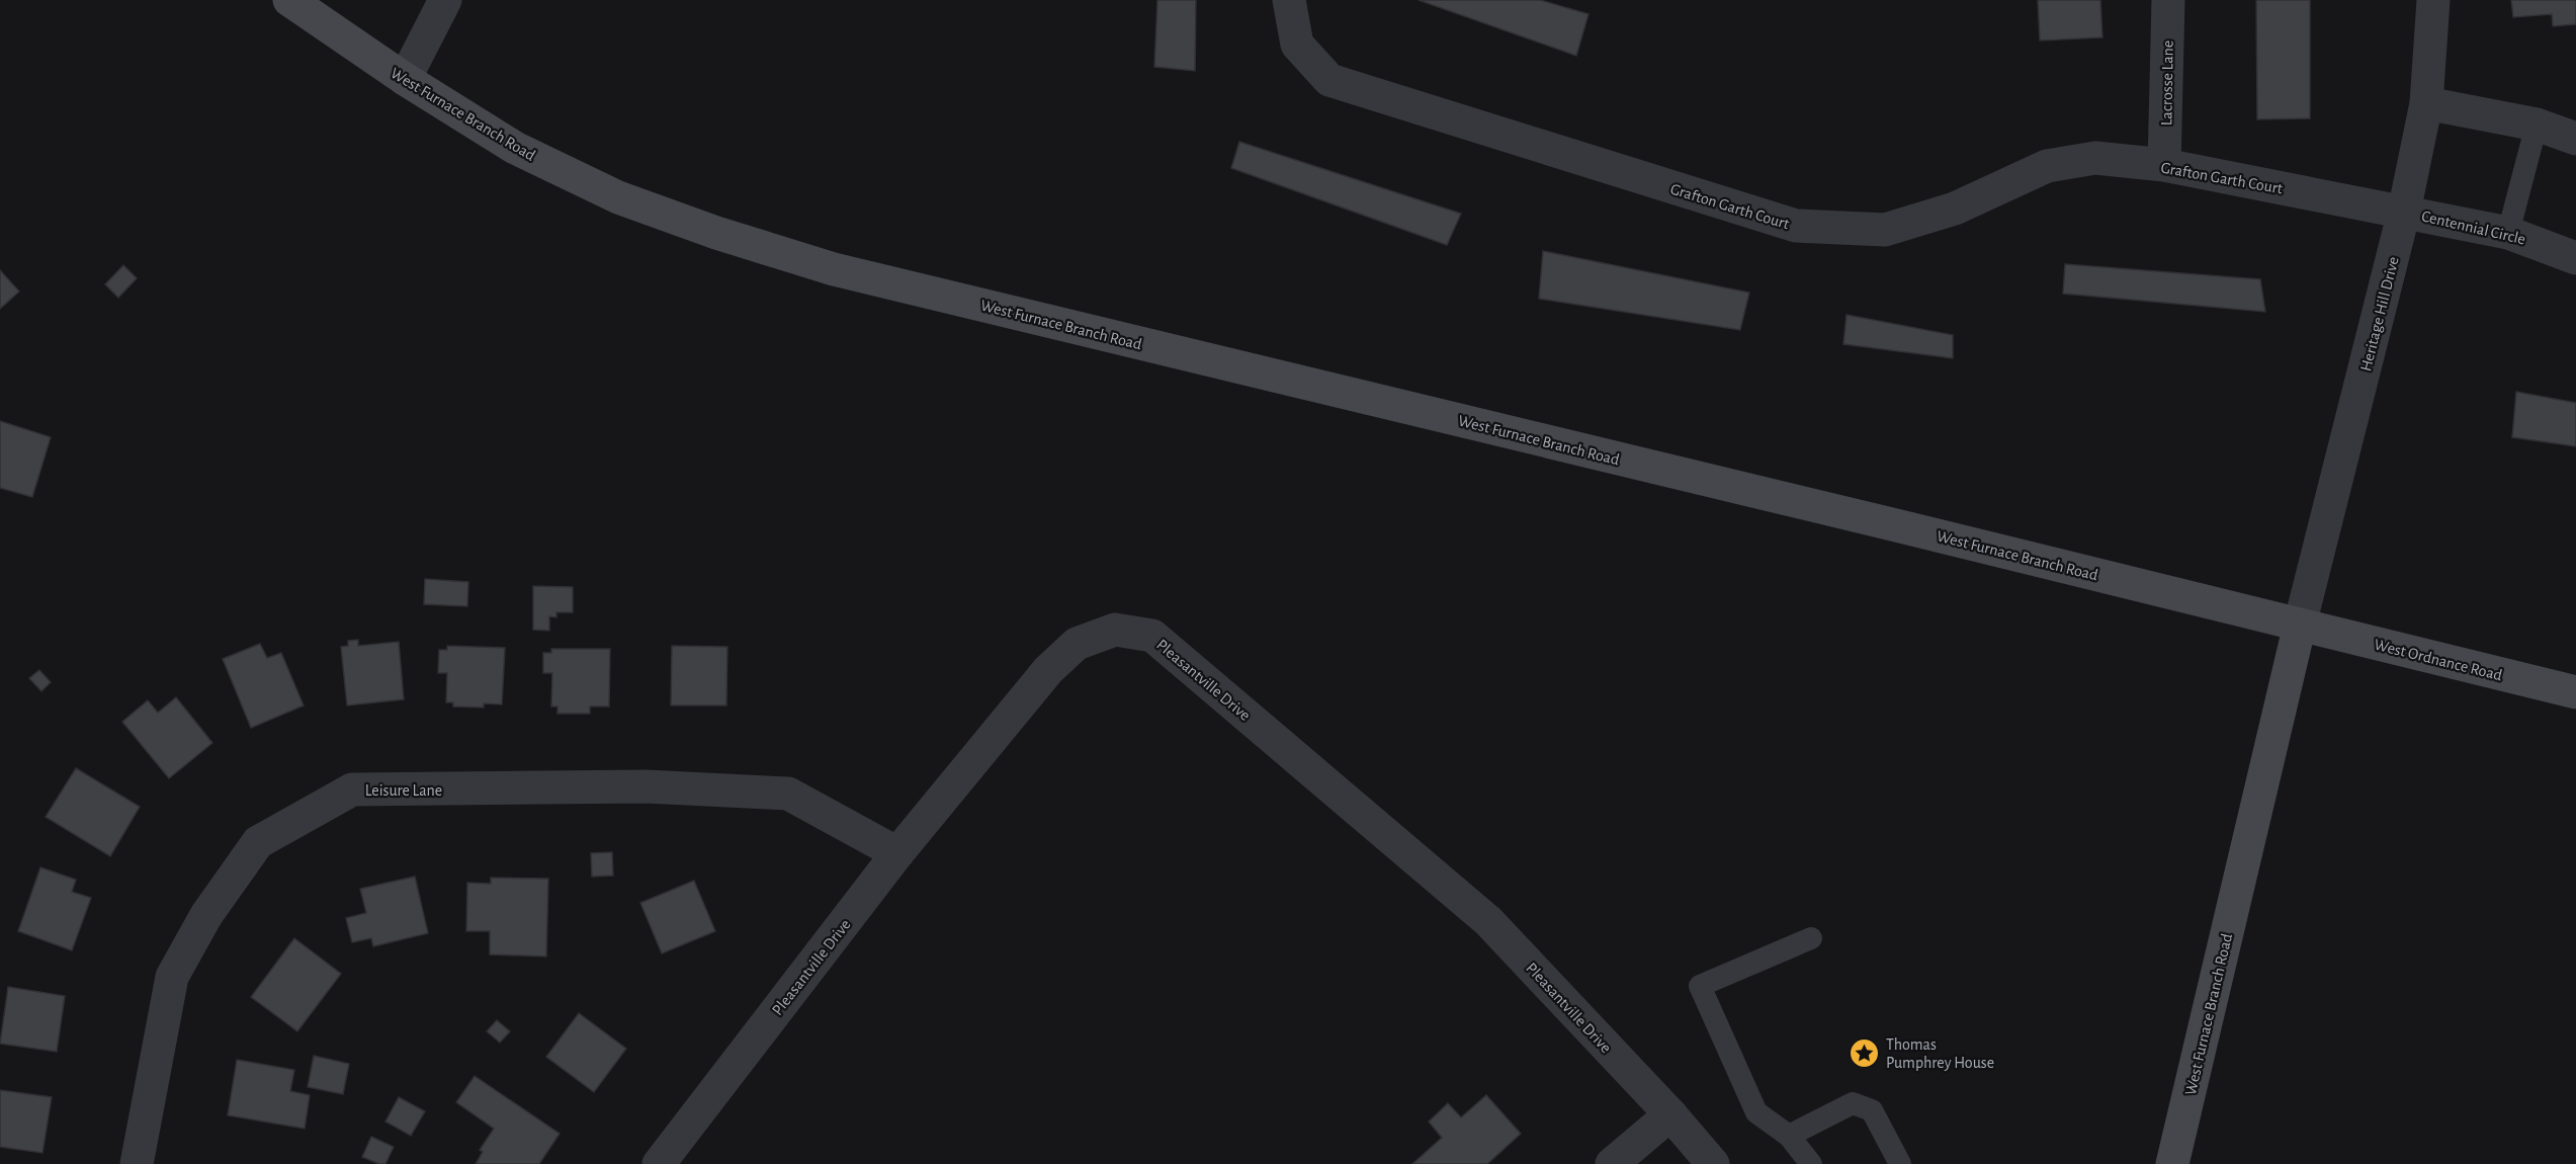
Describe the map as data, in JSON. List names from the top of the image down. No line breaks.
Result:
{"streets":{"main road":["West Furnace Branch Road","West Ordnance Road"],"street":["Lacrosse Lane","Grafton Garth Court","Centennial Circle","Heritage Hill Drive","Pleasantville Drive","Leisure Lane"]},"crossings":[["Lacrosse Lane","Grafton Garth Court"],["West Furnace Branch Road","Heritage Hill Drive"],["West Furnace Branch Road","West Ordnance Road"],["Grafton Garth Court","Centennial Circle"],["Grafton Garth Court","Heritage Hill Drive"],["Centennial Circle","Heritage Hill Drive"],["Heritage Hill Drive","West Ordnance Road"],["Pleasantville Drive","Leisure Lane"]],"places":{"place":["Thomas Pumphrey House"]}}
